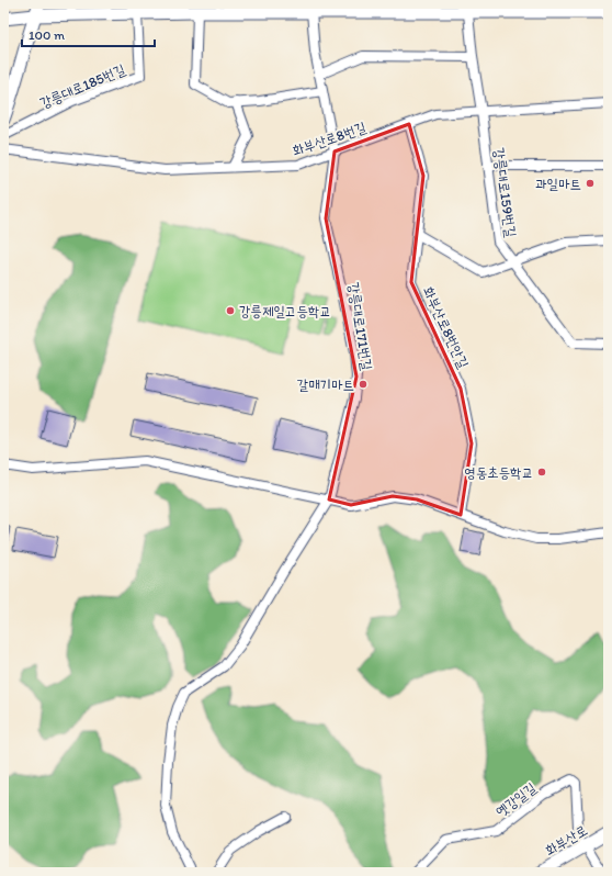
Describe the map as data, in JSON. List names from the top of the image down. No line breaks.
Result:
{"streets":{"street":["강릉대로185번길","화부산로8번길","강릉대로159번길","강릉대로171번길","화부산로8번안길","옛강일길","화부산로"]},"crossings":[["화부산로8번길","강릉대로159번길"],["화부산로8번길","강릉대로171번길"],["화부산로8번길","화부산로8번안길"],["옛강일길","화부산로"]],"places":["과일마트","강릉제일고등학교","갈매기마트","영동초등학교"],"scale_bar":"100 m"}
